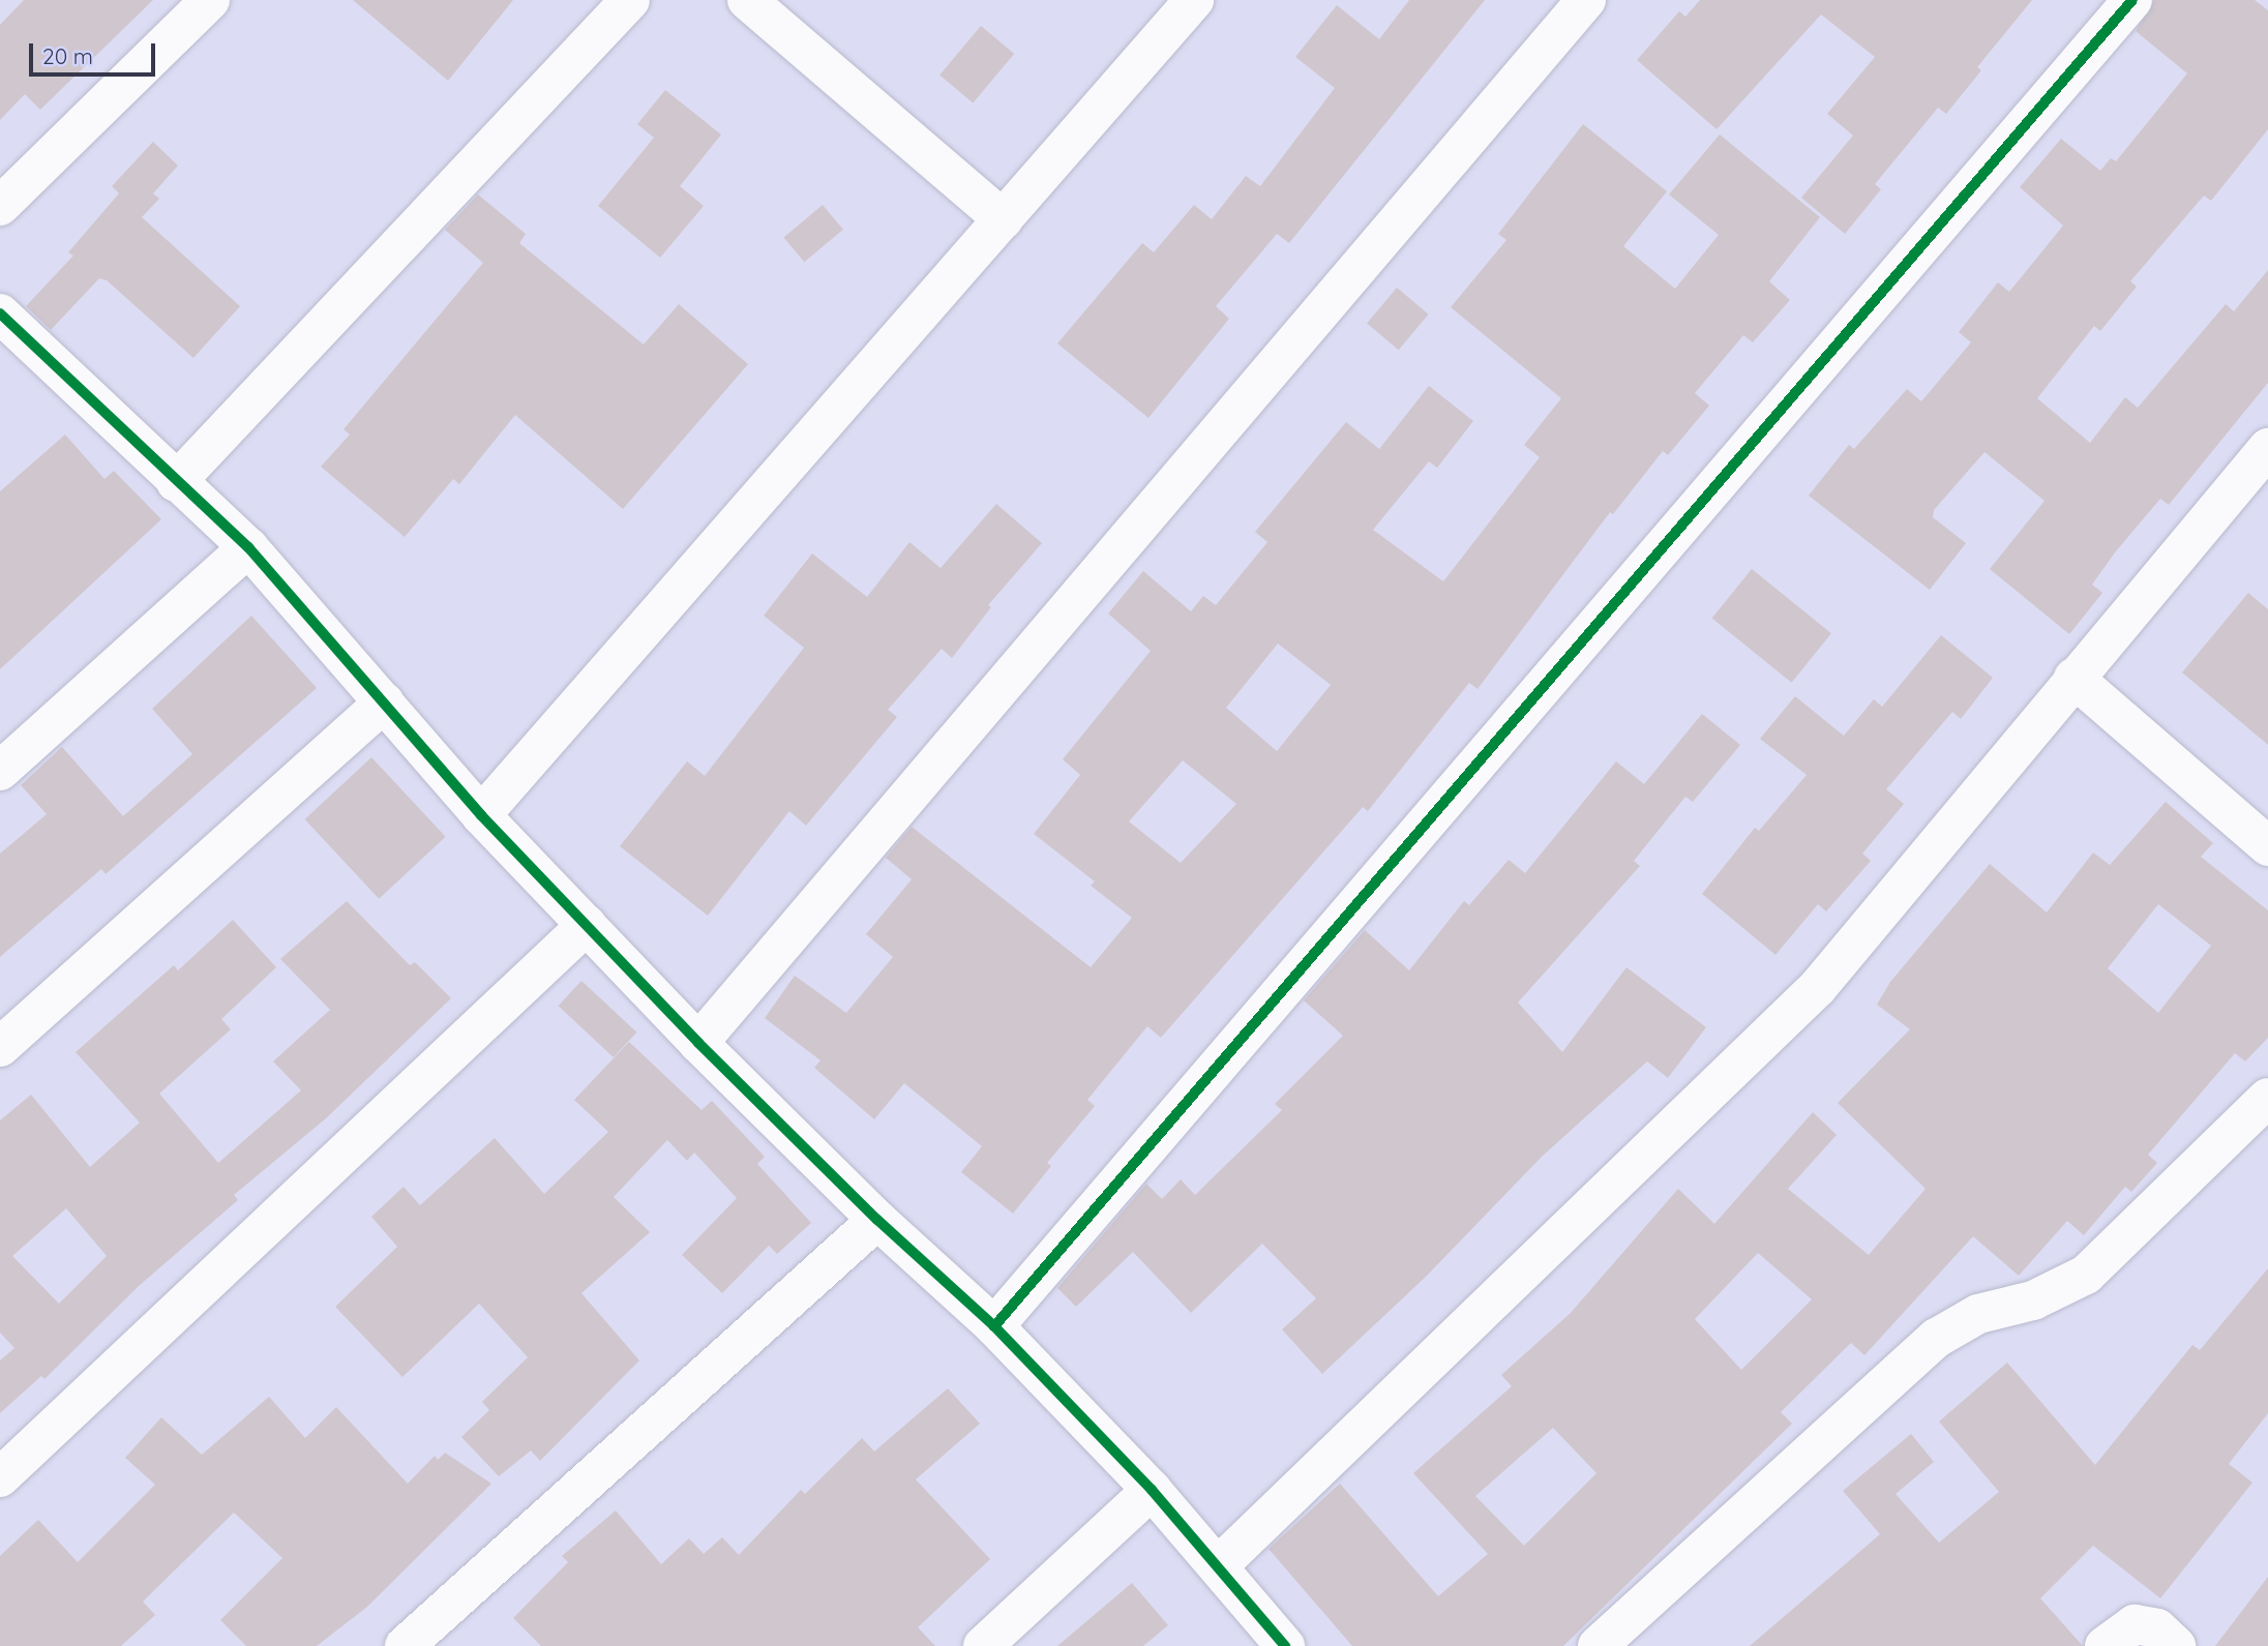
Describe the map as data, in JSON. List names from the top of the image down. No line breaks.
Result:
{"scale_bar":"20 m"}
